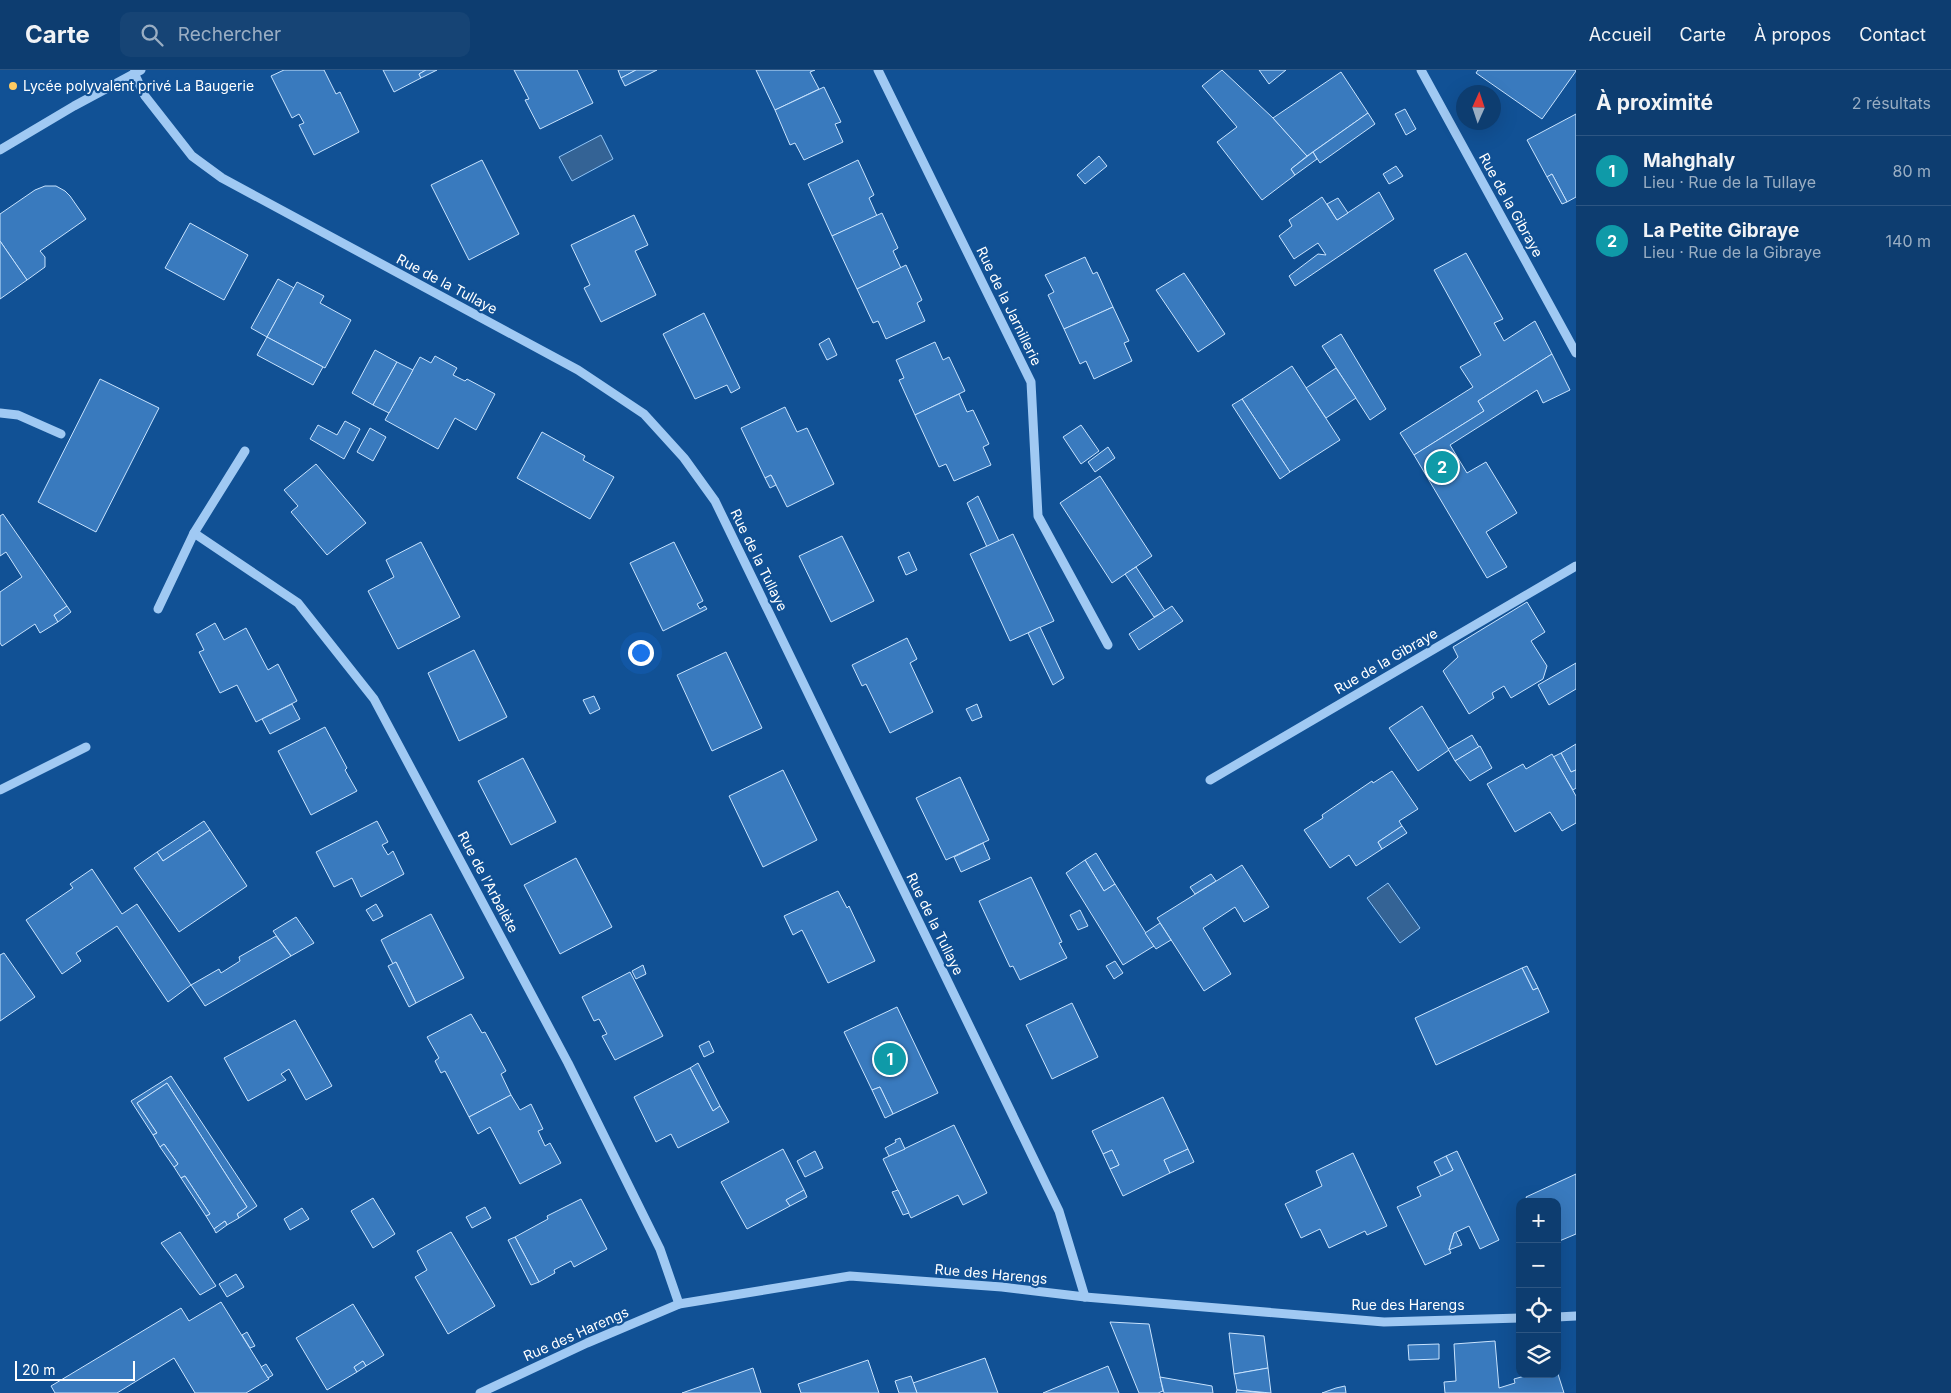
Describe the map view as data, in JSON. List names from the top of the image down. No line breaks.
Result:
{"streets":{"street":["Rue de la Gibraye","Rue de la Tullaye","Rue de la Jarnillerie","Rue de l'Arbalète","Rue des Harengs"]},"crossings":[["Rue de la Tullaye","Rue des Harengs"],["Rue de l'Arbalète","Rue des Harengs"]],"places":["Lycée polyvalent privé La Baugerie"],"scale_bar":"20 m","north":"top","page":{"header":"Carte","search":"Rechercher","nav":["Accueil","Carte","À propos","Contact"],"heading":["À proximité","2 résultats"],"list":[{"mark":"1","name":"Mahghaly","note":"Lieu · Rue de la Tullaye","value":"80 m"},{"mark":"2","name":"La Petite Gibraye","note":"Lieu · Rue de la Gibraye","value":"140 m"}],"pins":["2","1"],"map_buttons":["+","−"],"scale":"20 m"}}
